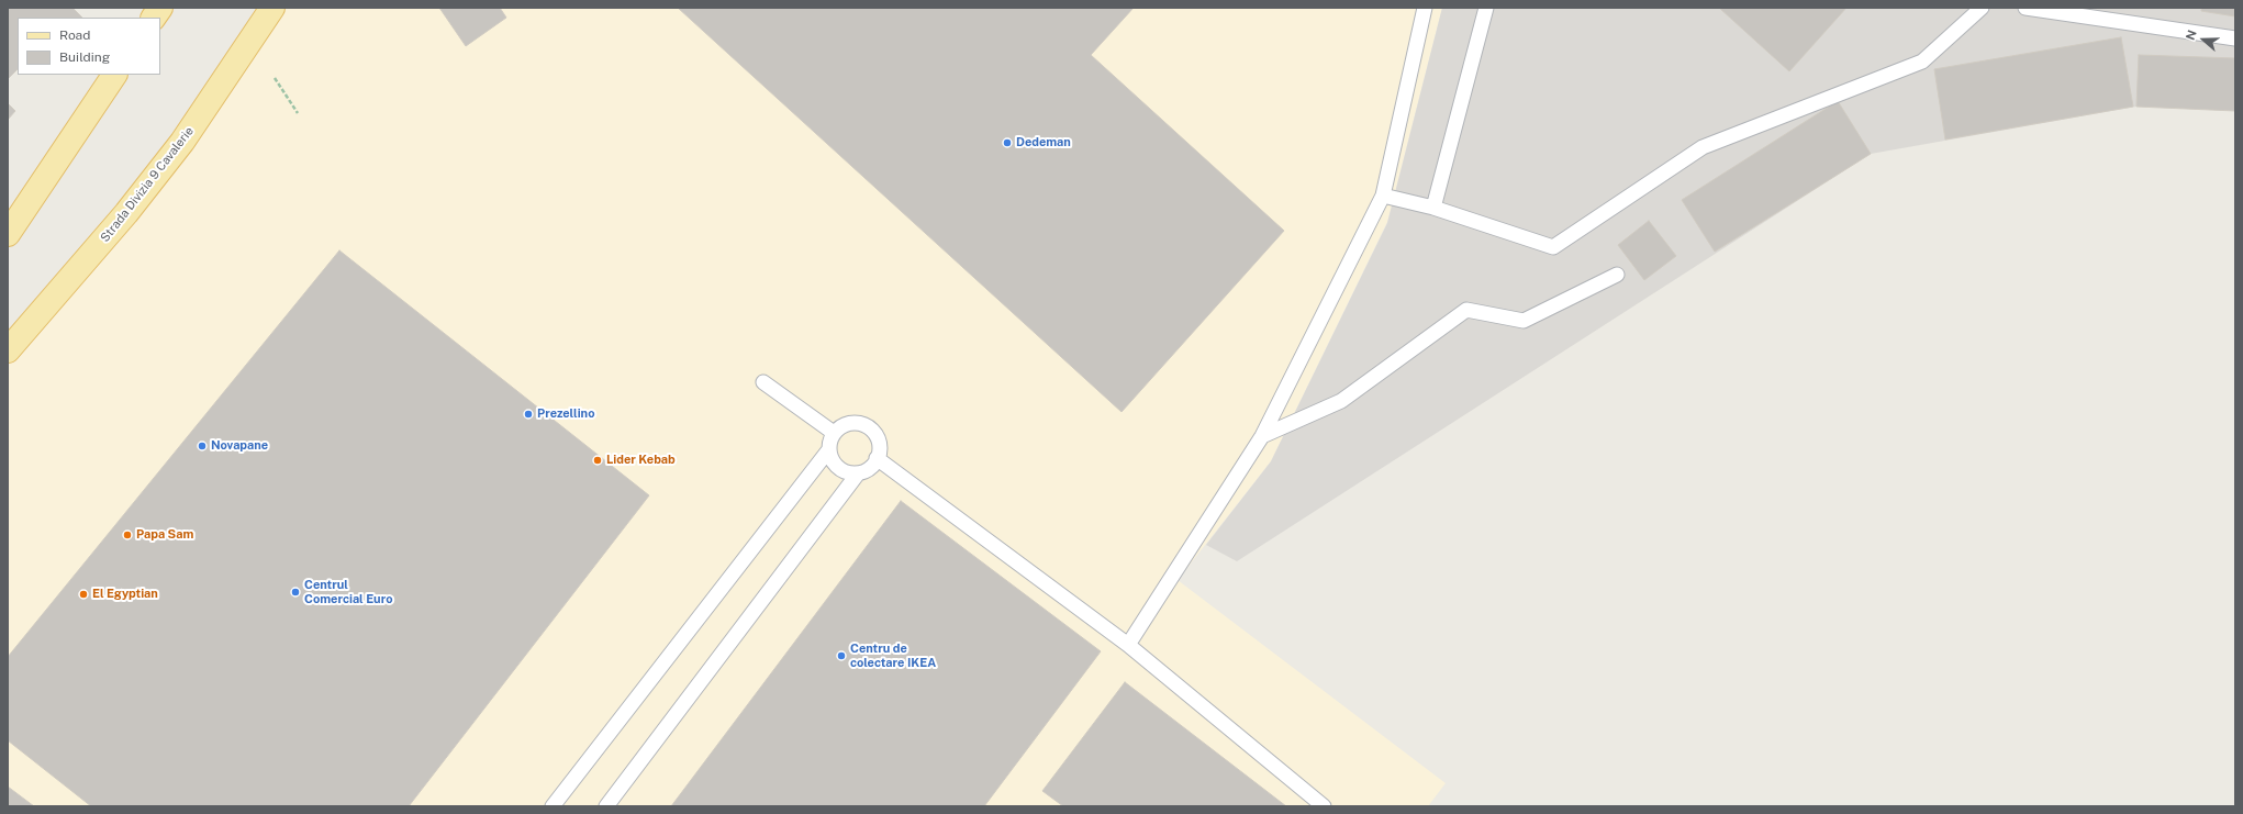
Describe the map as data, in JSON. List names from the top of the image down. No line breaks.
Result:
{"streets":{"main road":["Strada Divizia 9 Cavalerie"]},"places":["Dedeman","Prezellino","Novapane","Lider Kebab","Papa Sam","Centrul Comercial Euro","El Egyptian","Centru de colectare IKEA"],"legend":["Road","Building"],"north":"left"}
